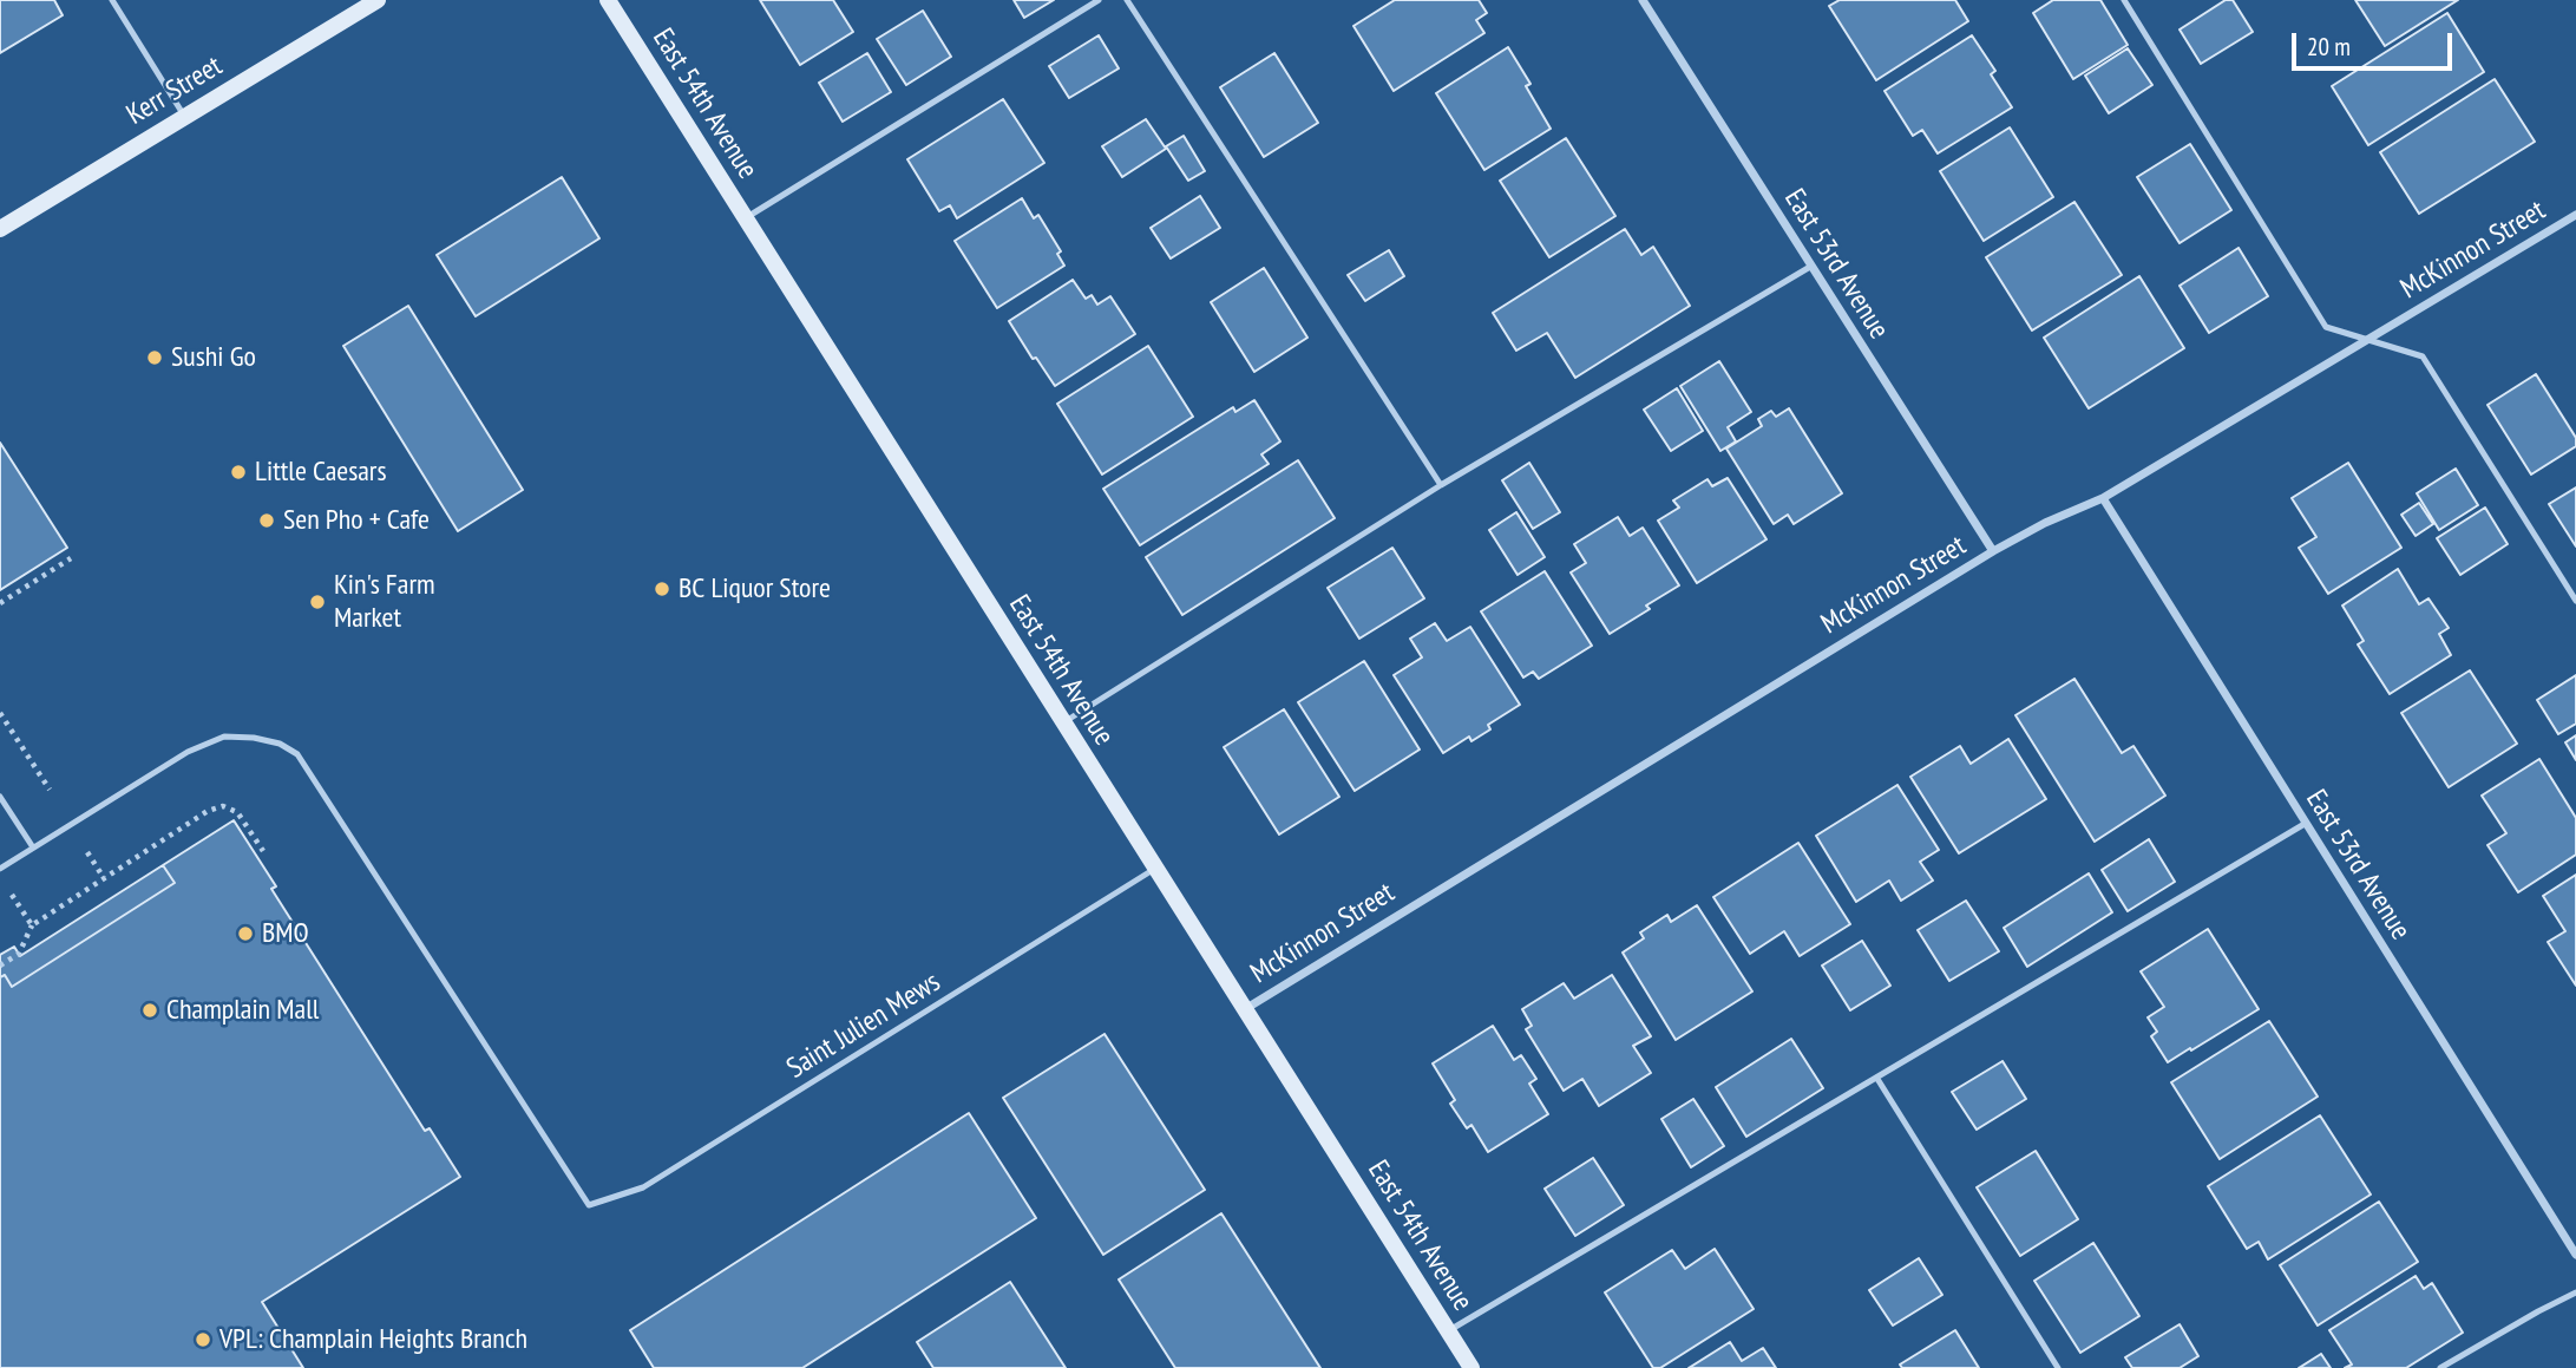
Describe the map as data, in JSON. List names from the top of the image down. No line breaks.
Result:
{"streets":{"street":["Kerr Street","East 54th Avenue","McKinnon Street","East 53rd Avenue"],"lane":["Saint Julien Mews"]},"crossings":[["East 54th Avenue","McKinnon Street"],["East 54th Avenue","Saint Julien Mews"],["McKinnon Street","East 53rd Avenue"]],"places":["Sushi Go","Little Caesars","Sen Pho + Cafe","BC Liquor Store","Kin's Farm Market","BMO","Champlain Mall","VPL: Champlain Heights Branch"],"scale_bar":"20 m"}
